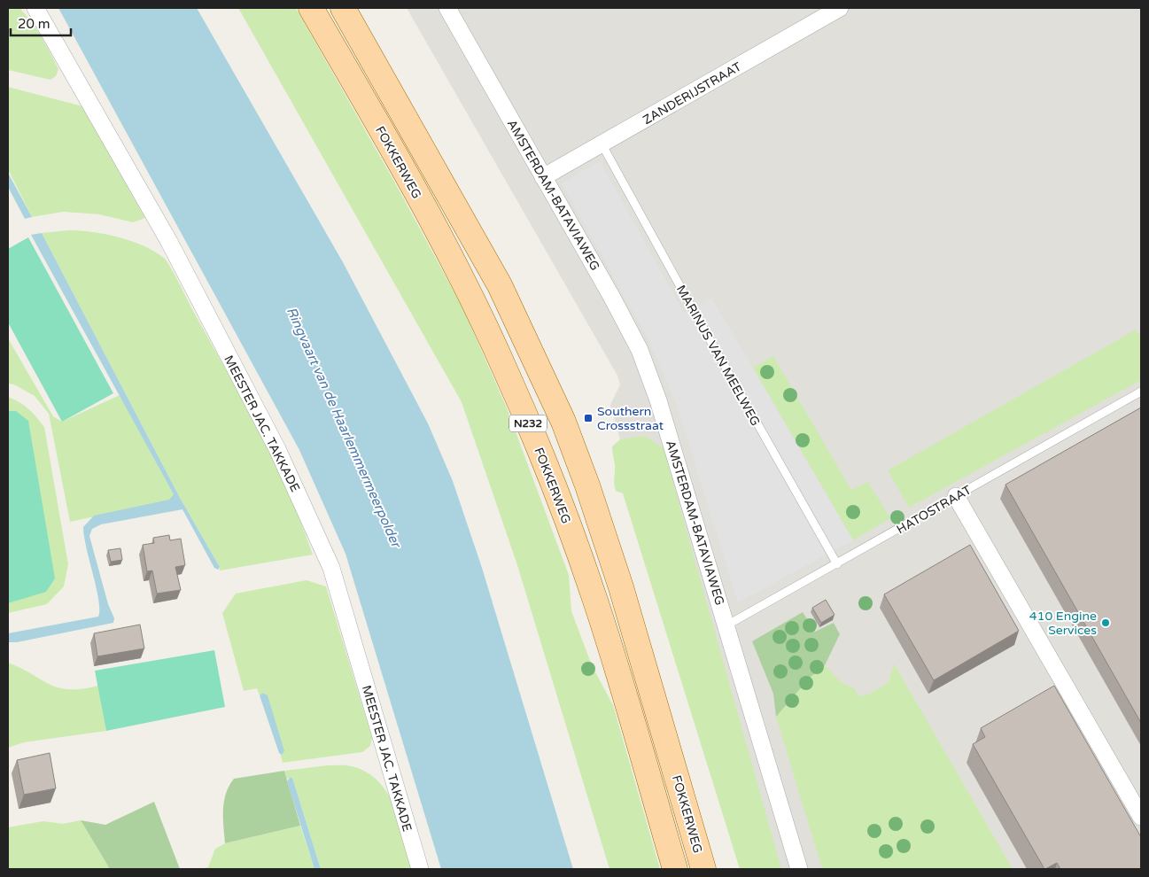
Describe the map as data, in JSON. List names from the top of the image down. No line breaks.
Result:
{"streets":{"main road":["FOKKERWEG","N232"],"street":["ZANDERIJSTRAAT","AMSTERDAM-BATAVIAWEG","MEESTER JAC. TAKKADE"],"lane":["MARINUS VAN MEELWEG","HATOSTRAAT"]},"crossings":[["ZANDERIJSTRAAT","AMSTERDAM-BATAVIAWEG"],["ZANDERIJSTRAAT","MARINUS VAN MEELWEG"],["AMSTERDAM-BATAVIAWEG","HATOSTRAAT"],["MARINUS VAN MEELWEG","HATOSTRAAT"]],"water":["Ringvaart van de Haarlemmermeerpolder"],"places":{"transit":["Southern Crossstraat"],"other":["410 Engine Services"]},"scale_bar":"20 m"}
